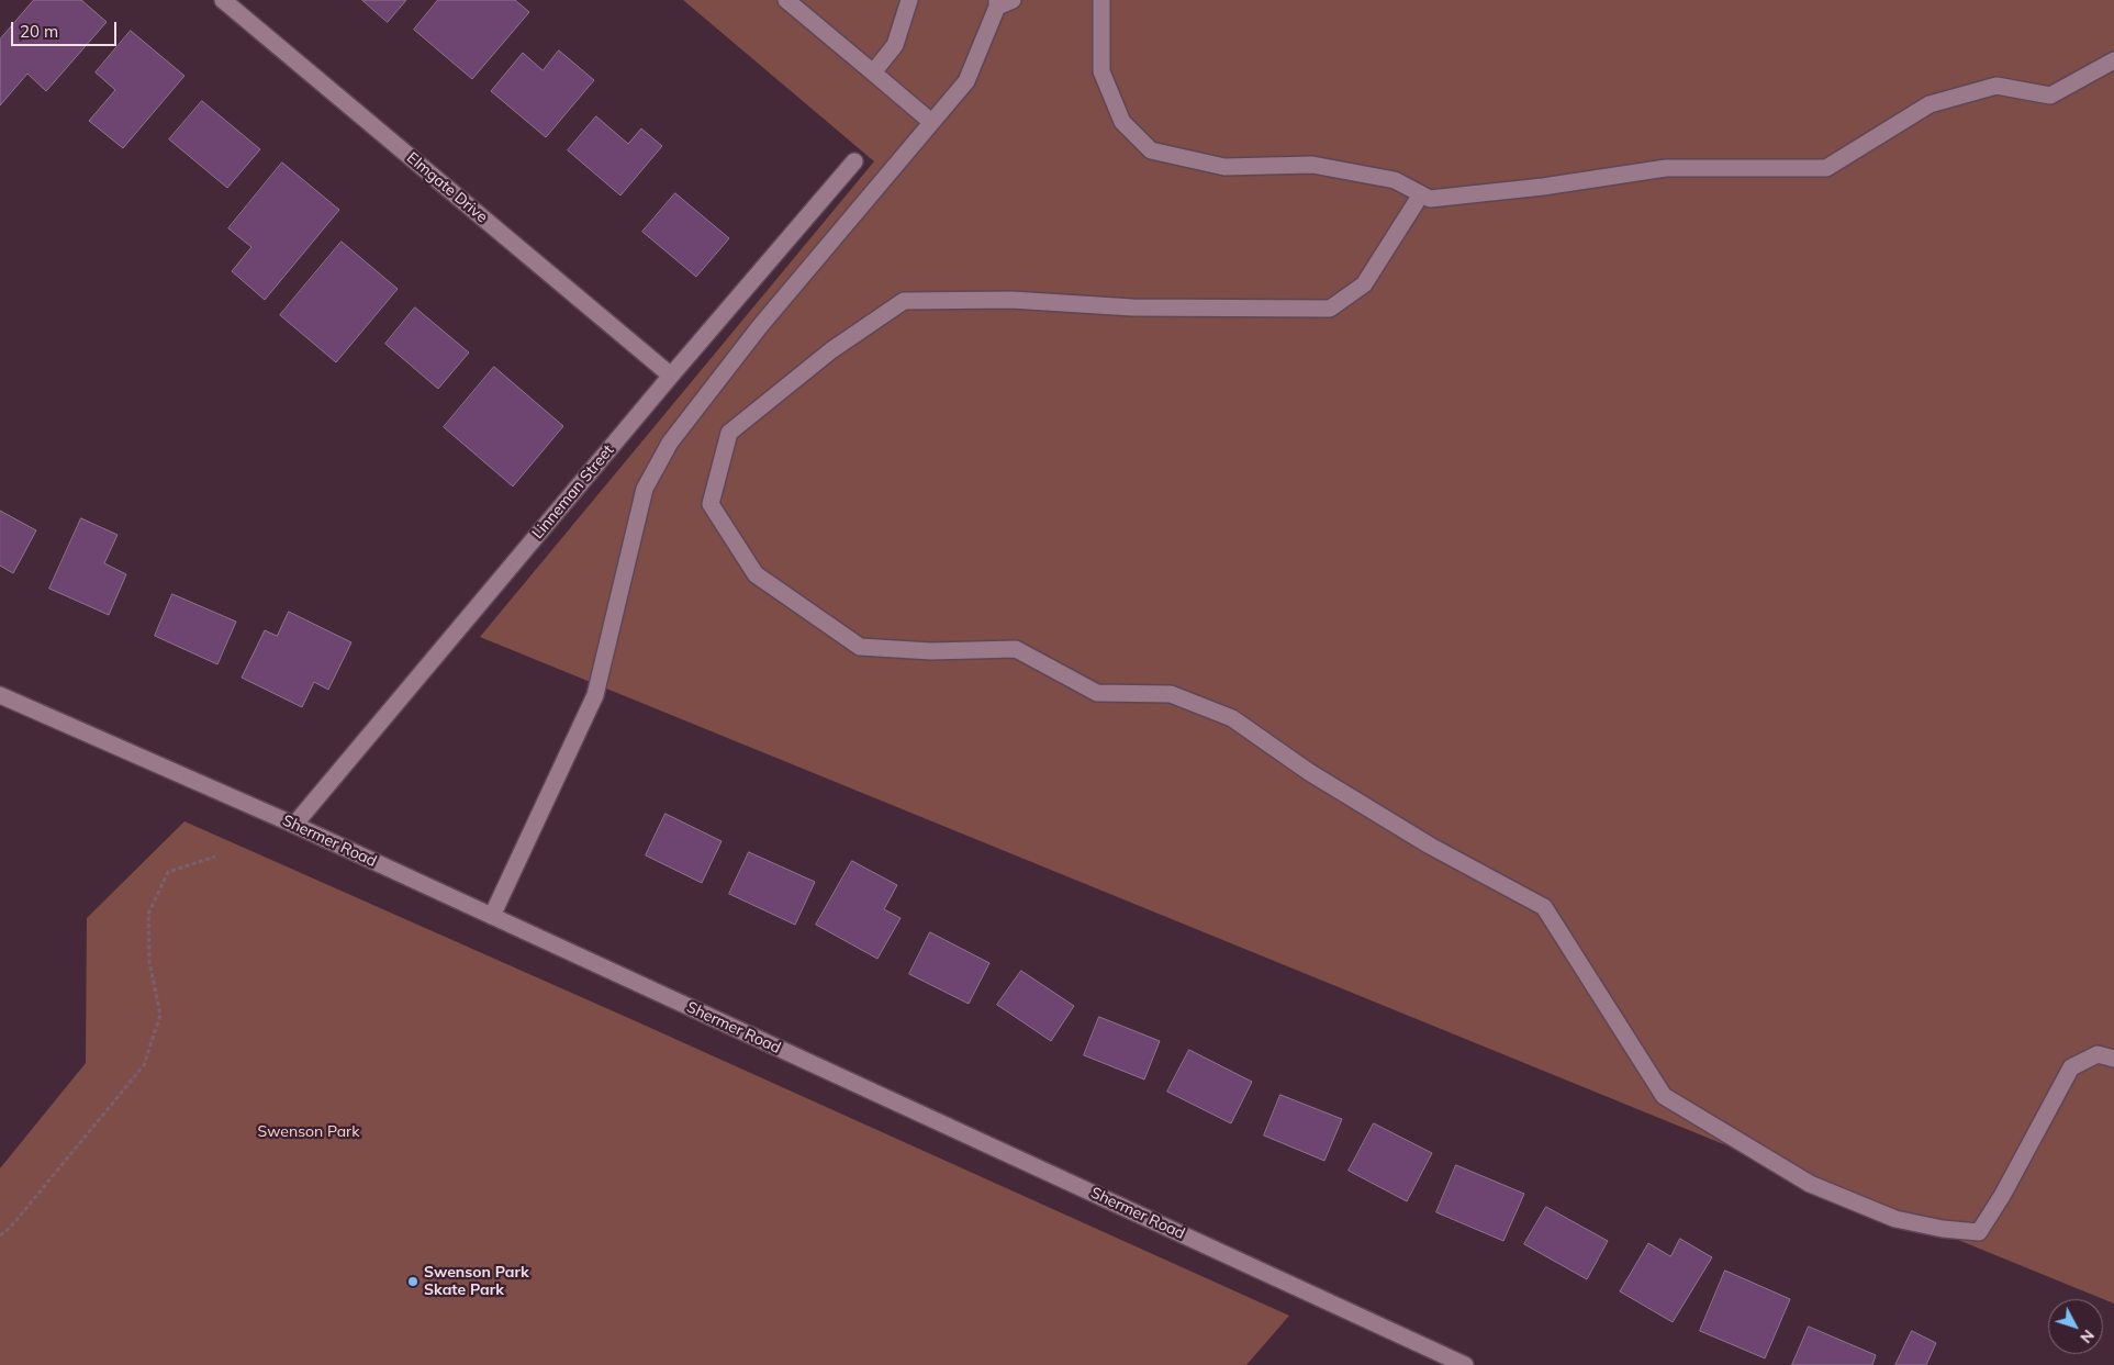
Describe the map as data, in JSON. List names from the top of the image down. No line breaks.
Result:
{"streets":{"main road":["Elmgate Drive","Linneman Street","Shermer Road"]},"crossings":[["Elmgate Drive","Linneman Street"],["Linneman Street","Shermer Road"]],"parks":["Swenson Park"],"places":["Swenson Park Skate Park"],"scale_bar":"20 m","north":"bottom right"}
